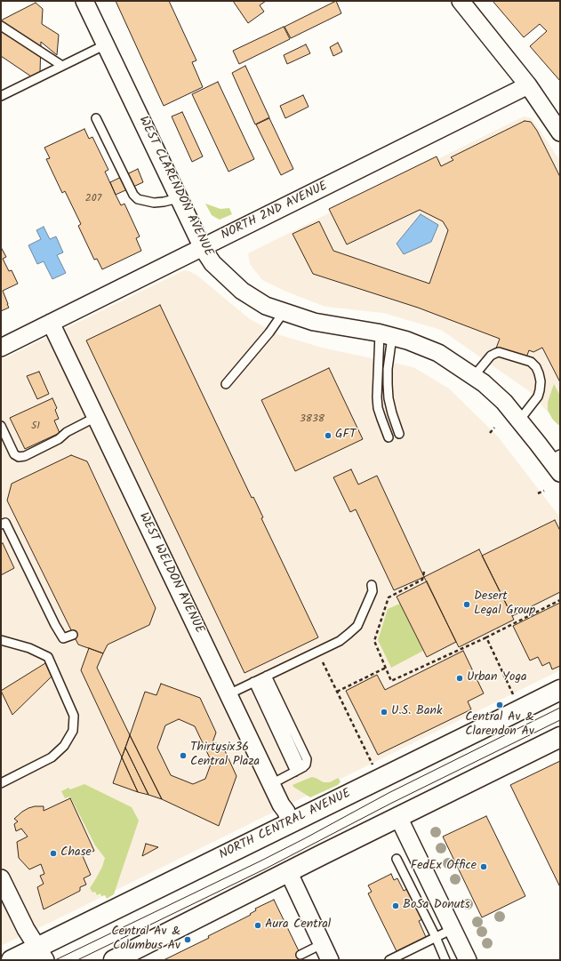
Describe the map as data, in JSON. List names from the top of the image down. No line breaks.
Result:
{"streets":{"main road":["NORTH CENTRAL AVENUE"],"street":["WEST CLARENDON AVENUE","NORTH 2ND AVENUE","WEST WELDON AVENUE"]},"crossings":[["WEST CLARENDON AVENUE","NORTH 2ND AVENUE"],["NORTH 2ND AVENUE","WEST WELDON AVENUE"],["WEST WELDON AVENUE","NORTH CENTRAL AVENUE"]],"places":["GFT","Desert Legal Group","Urban Yoga","Central Av & Clarendon Av","U.S. Bank","Thirtysix36 Central Plaza","Chase","FedEx Office","BoSa Donuts","Aura Central","Central Av & Columbus Av"],"house_numbers":["207","3838","51"]}
